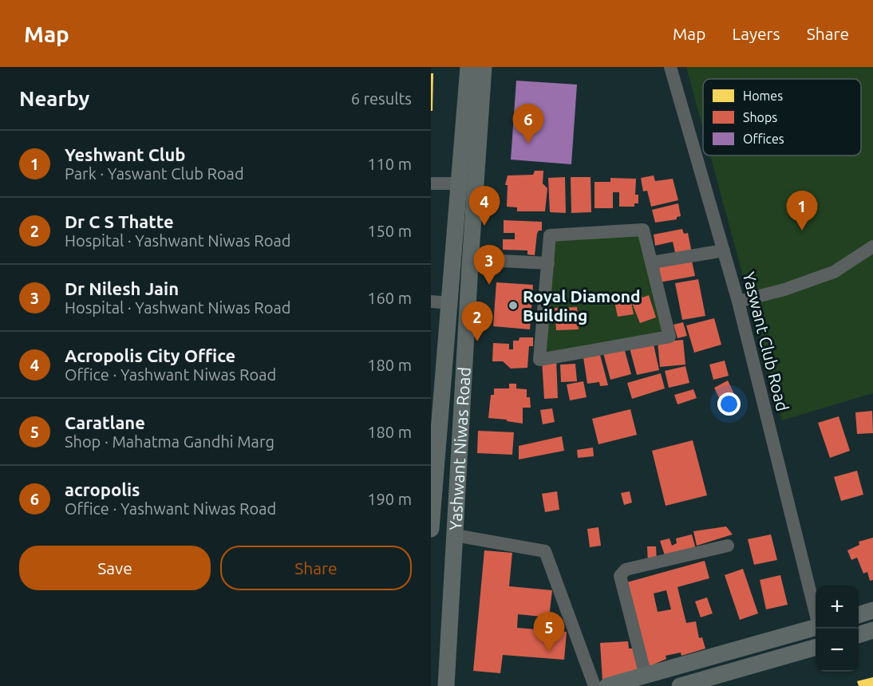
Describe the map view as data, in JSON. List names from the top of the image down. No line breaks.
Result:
{"streets":{"main road":["Yashwant Niwas Road"],"street":["Yaswant Club Road"]},"places":["Royal Diamond Building"],"legend":["Homes","Shops","Offices"],"page":{"header":"Map","nav":["Map","Layers","Share"],"heading":["Nearby","6 results"],"pins":["6","4","1","3","2","5"],"list":[{"mark":"1","name":"Yeshwant Club","note":"Park · Yaswant Club Road","value":"110 m"},{"mark":"2","name":"Dr C S Thatte","note":"Hospital · Yashwant Niwas Road","value":"150 m"},{"mark":"3","name":"Dr Nilesh Jain","note":"Hospital · Yashwant Niwas Road","value":"160 m"},{"mark":"4","name":"Acropolis City Office","note":"Office · Yashwant Niwas Road","value":"180 m"},{"mark":"5","name":"Caratlane","note":"Shop · Mahatma Gandhi Marg","value":"180 m"},{"mark":"6","name":"acropolis","note":"Office · Yashwant Niwas Road","value":"190 m"}],"buttons":["Save","Share"],"map_buttons":["+","−"]}}
